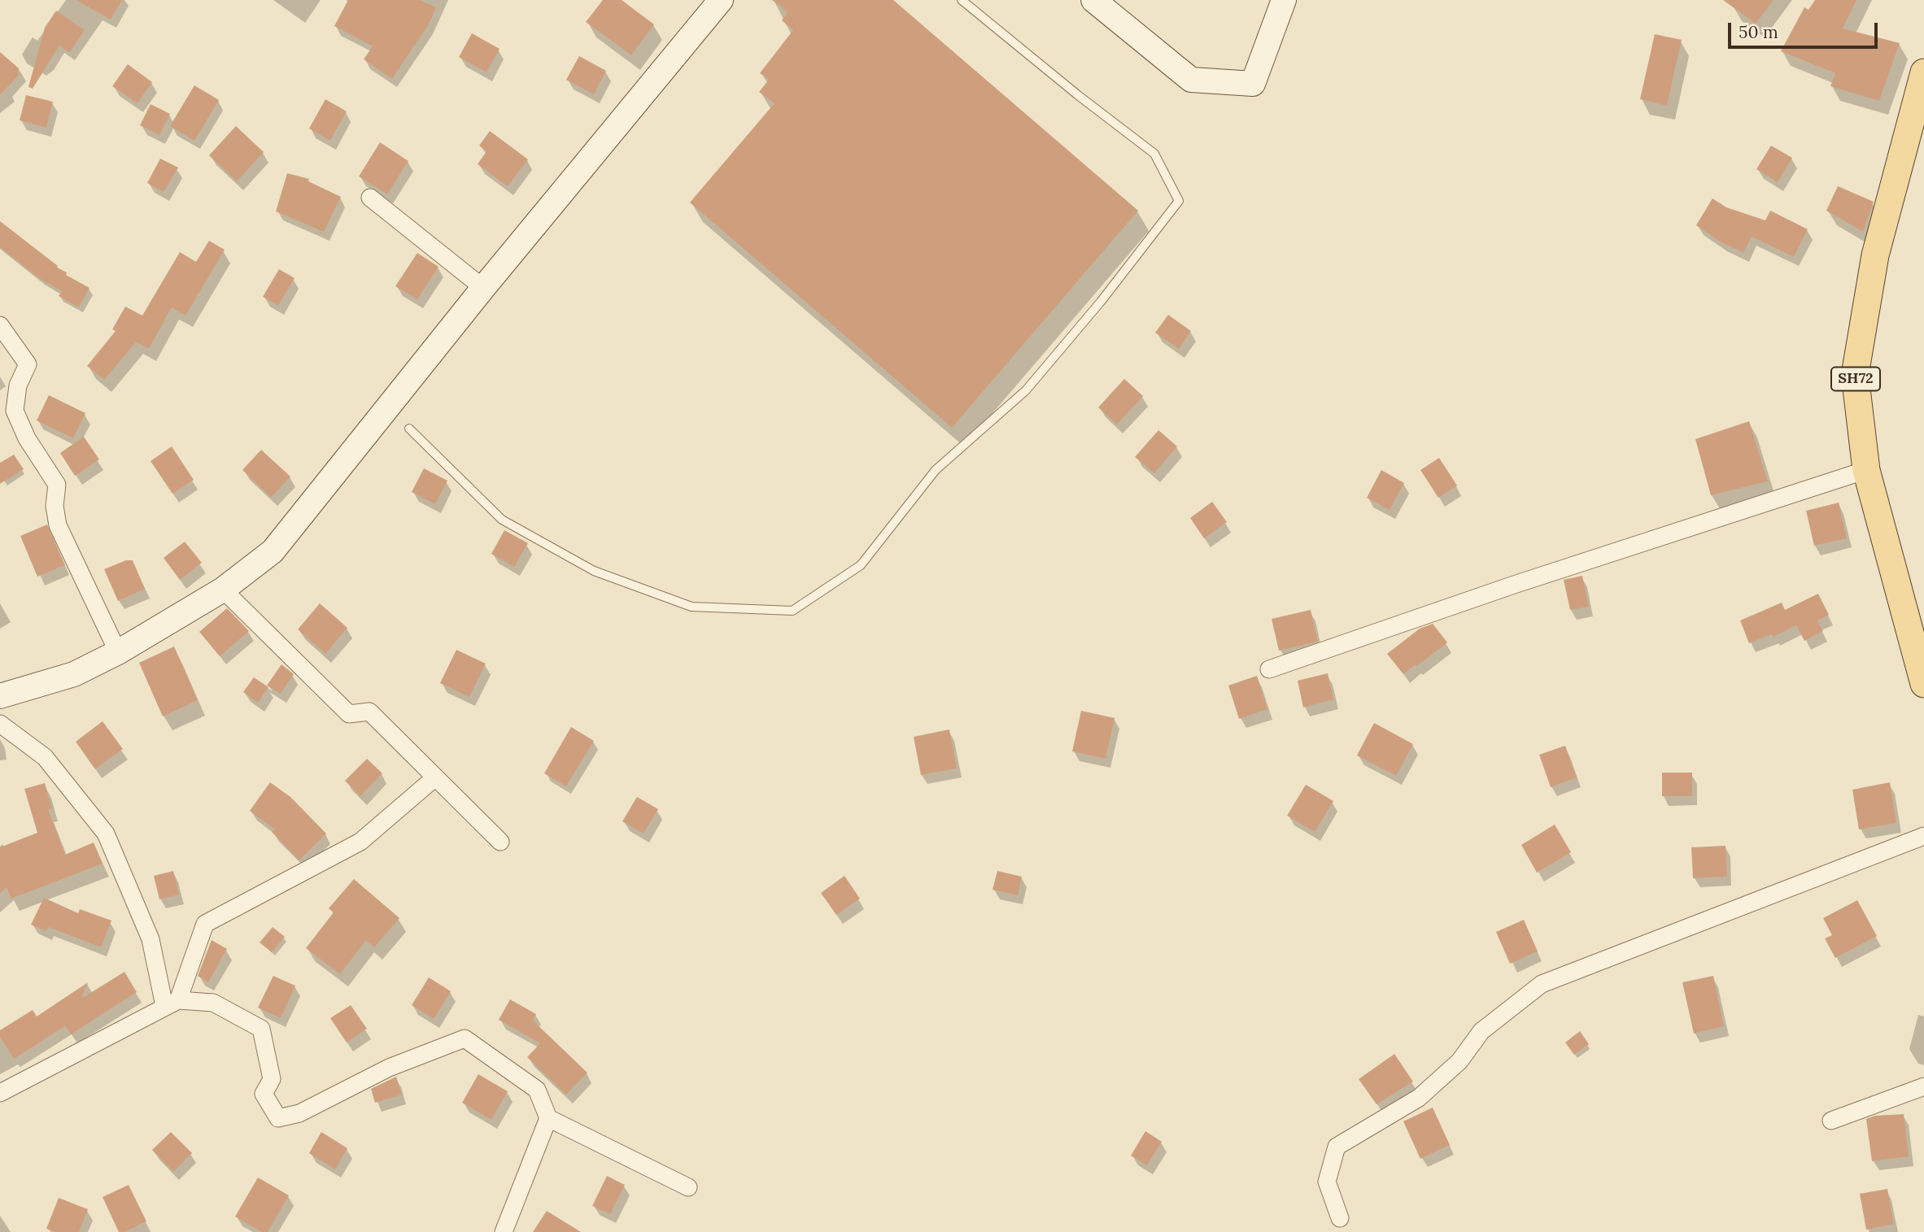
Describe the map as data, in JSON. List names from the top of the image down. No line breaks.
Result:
{"streets":{"main road":["SH72"]},"scale_bar":"50 m"}
